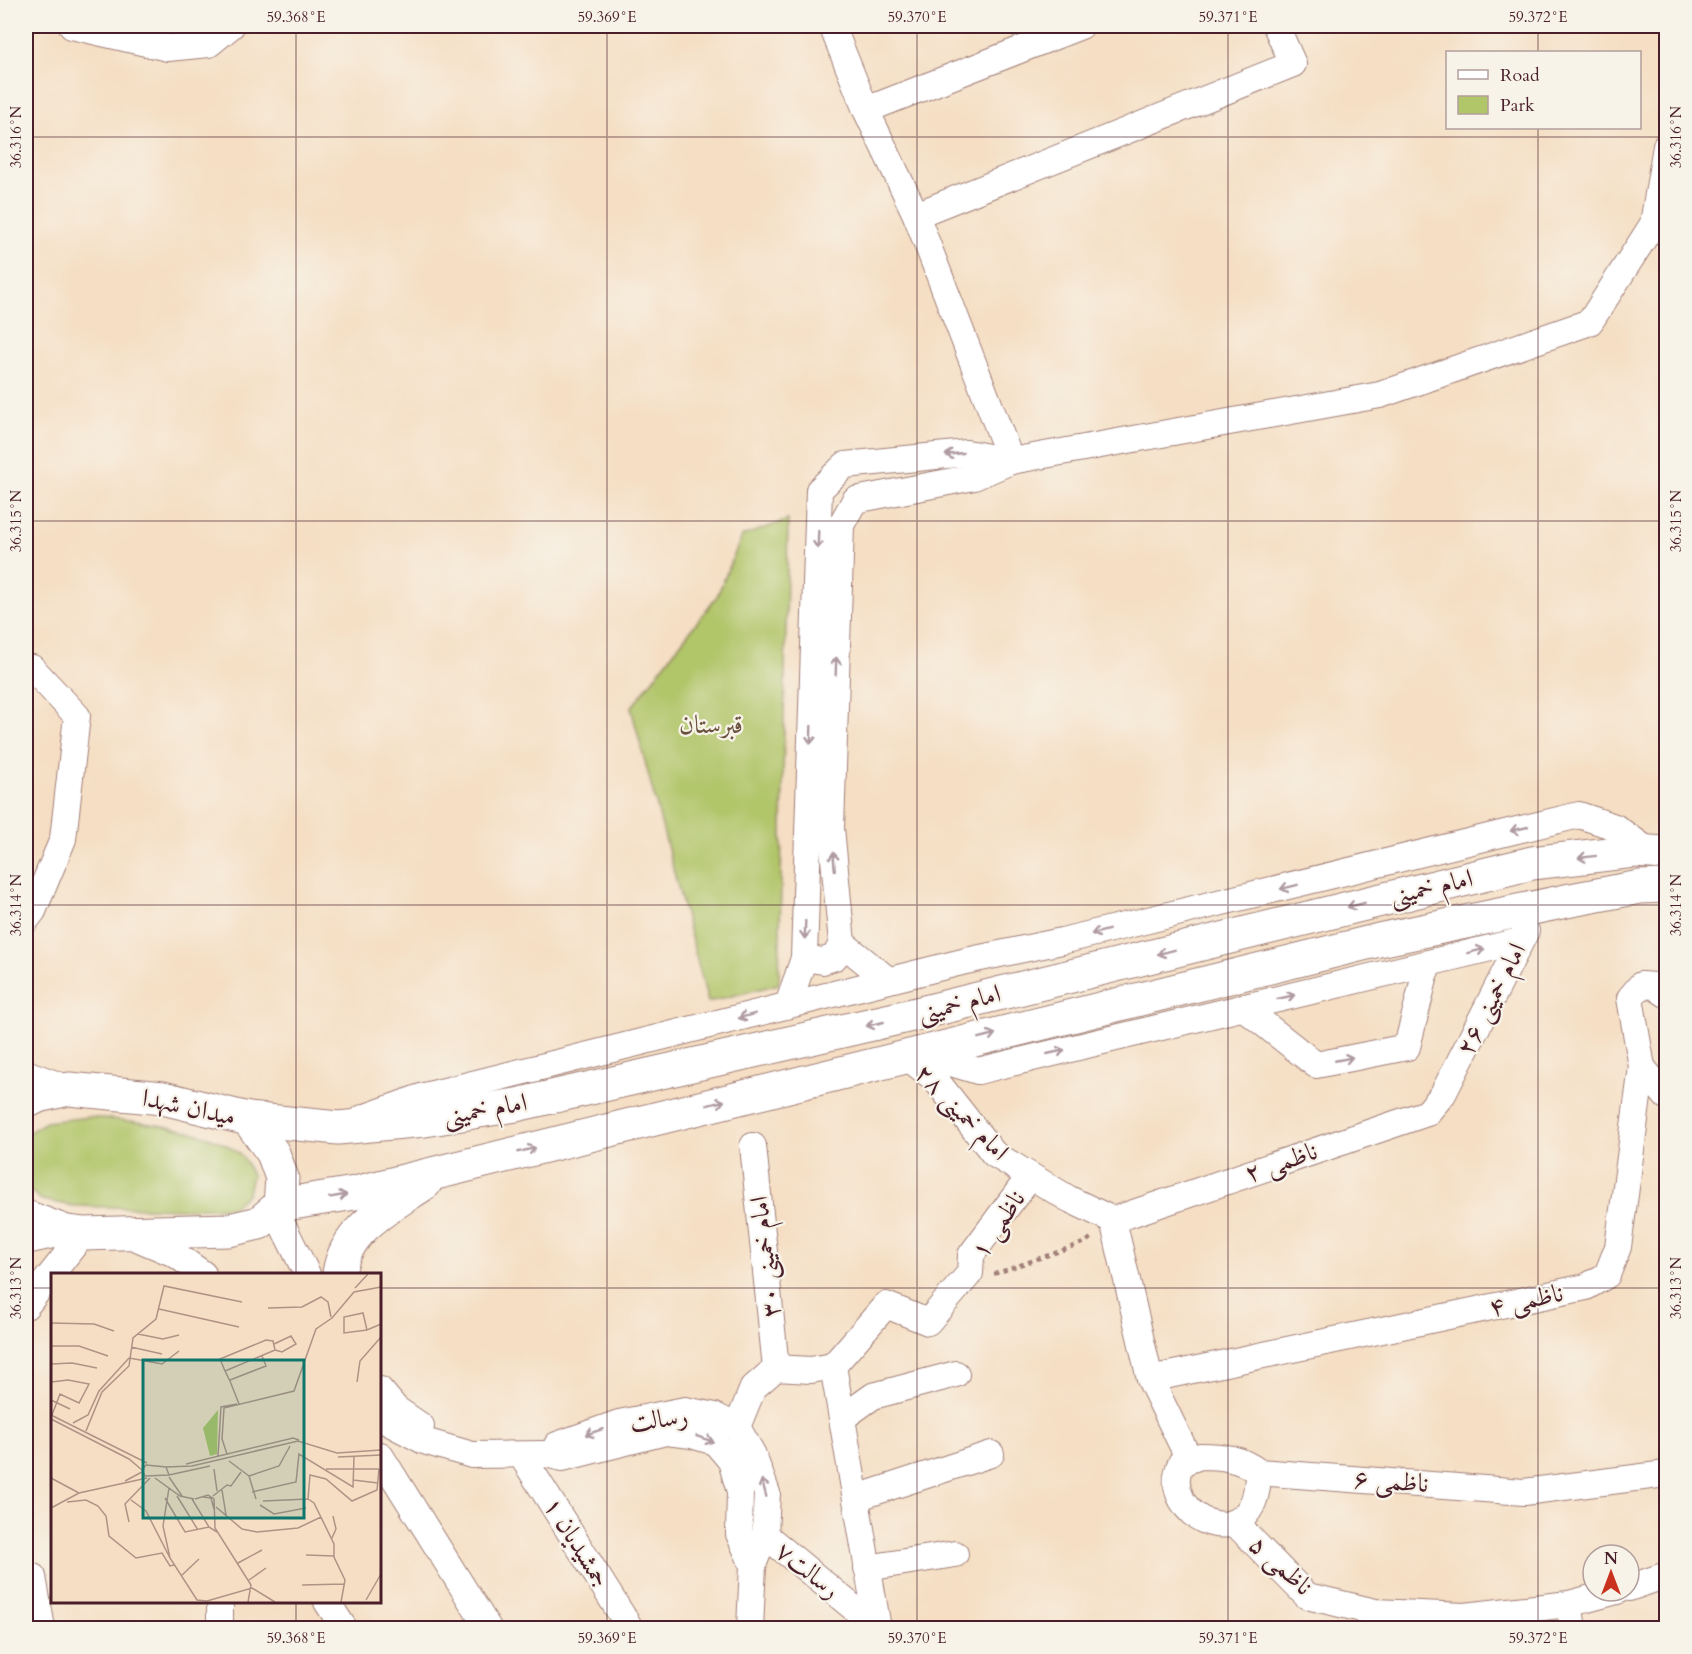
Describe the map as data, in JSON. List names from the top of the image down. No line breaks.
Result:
{"streets":{"highway":["امام خمینی","میدان شهدا"],"street":["امام خمینی ۲۶","امام خمینی ۲۸","ناظمی ۲","ناظمی ۱","امام خمینی ۳۰","ناظمی ۴","رسالت","ناظمی ۶","جمشیدیان ۱","ناظمی ۵","رسالت۷"]},"crossings":[["امام خمینی","امام خمینی ۲۶"],["امام خمینی","میدان شهدا"],["امام خمینی","امام خمینی ۲۸"],["امام خمینی ۲۶","ناظمی ۲"],["امام خمینی ۲۸","ناظمی ۲"],["امام خمینی ۲۸","ناظمی ۱"],["رسالت","جمشیدیان ۱"],["رسالت","رسالت۷"],["ناظمی ۶","ناظمی ۵"]],"parks":["قبرستان"],"legend":["Road","Park"],"north":"top","coordinates":["59.368°E","59.369°E","59.370°E","59.371°E","59.372°E","36.316°N","36.315°N","36.314°N","36.313°N"]}
